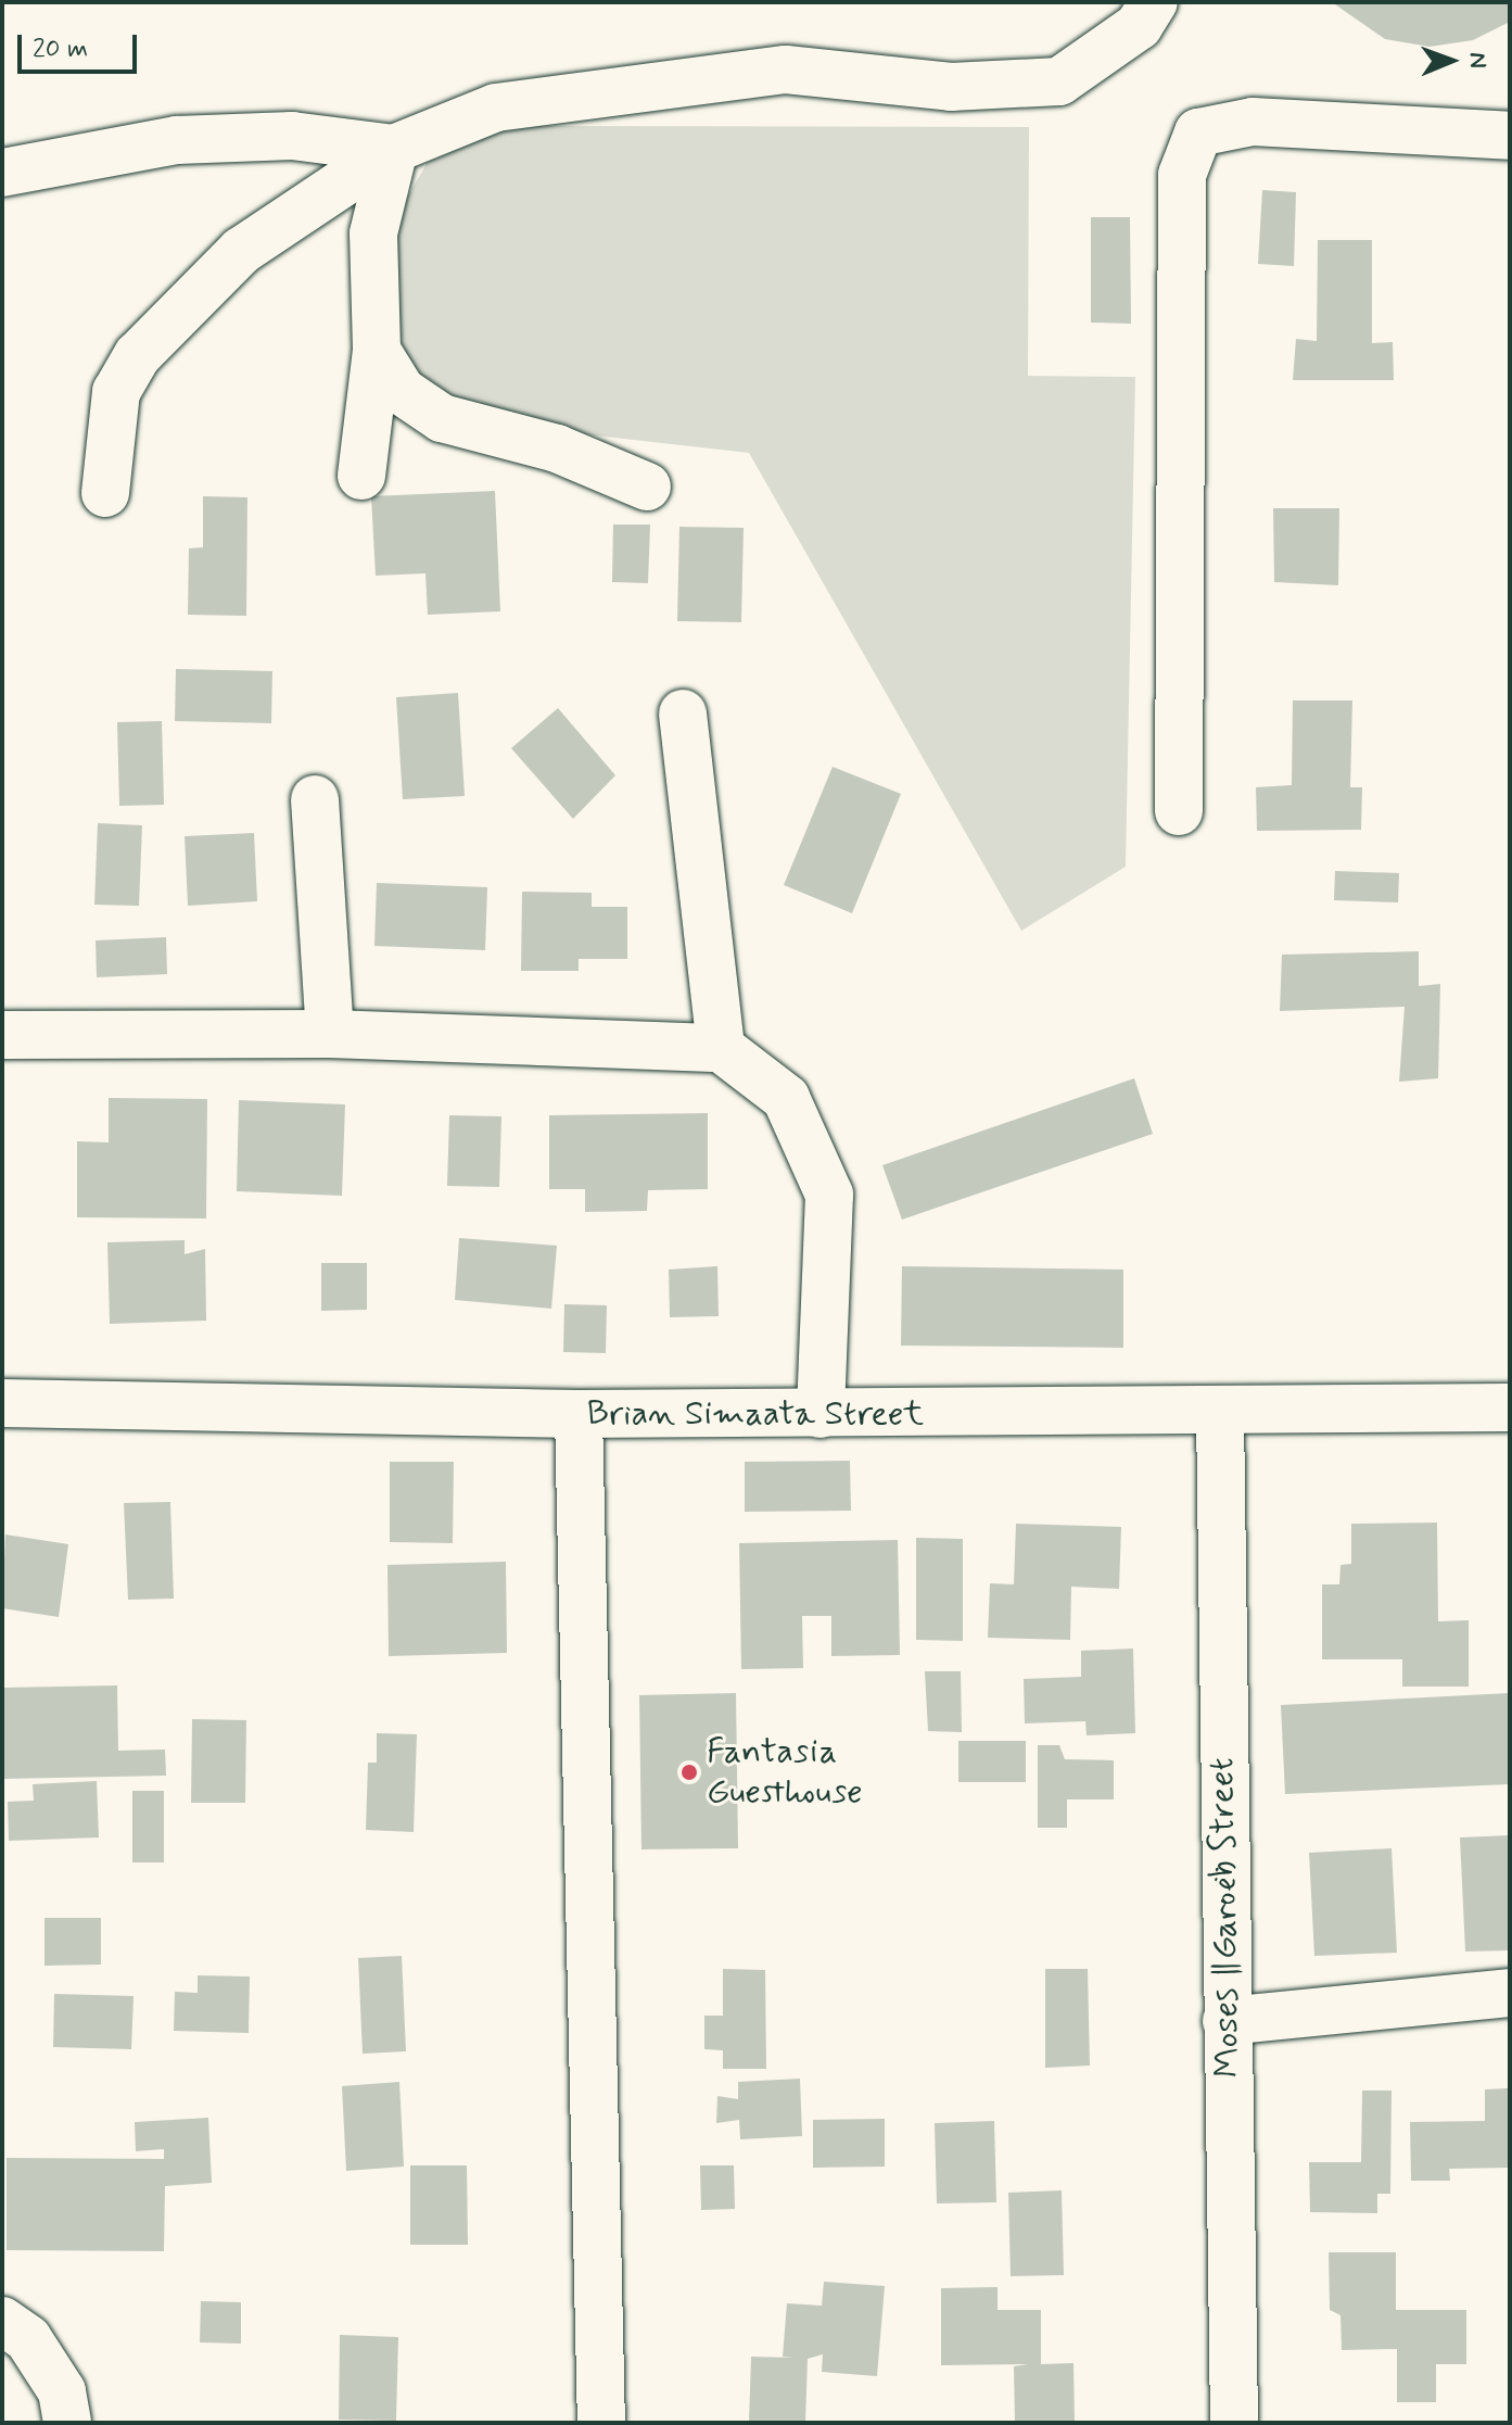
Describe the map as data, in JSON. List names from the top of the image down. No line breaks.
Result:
{"streets":{"street":["Brian Simaata Street","Moses ǁGaroëb Street"]},"crossings":[["Brian Simaata Street","Moses ǁGaroëb Street"]],"places":["Fantasia Guesthouse"],"scale_bar":"20 m","north":"right"}
